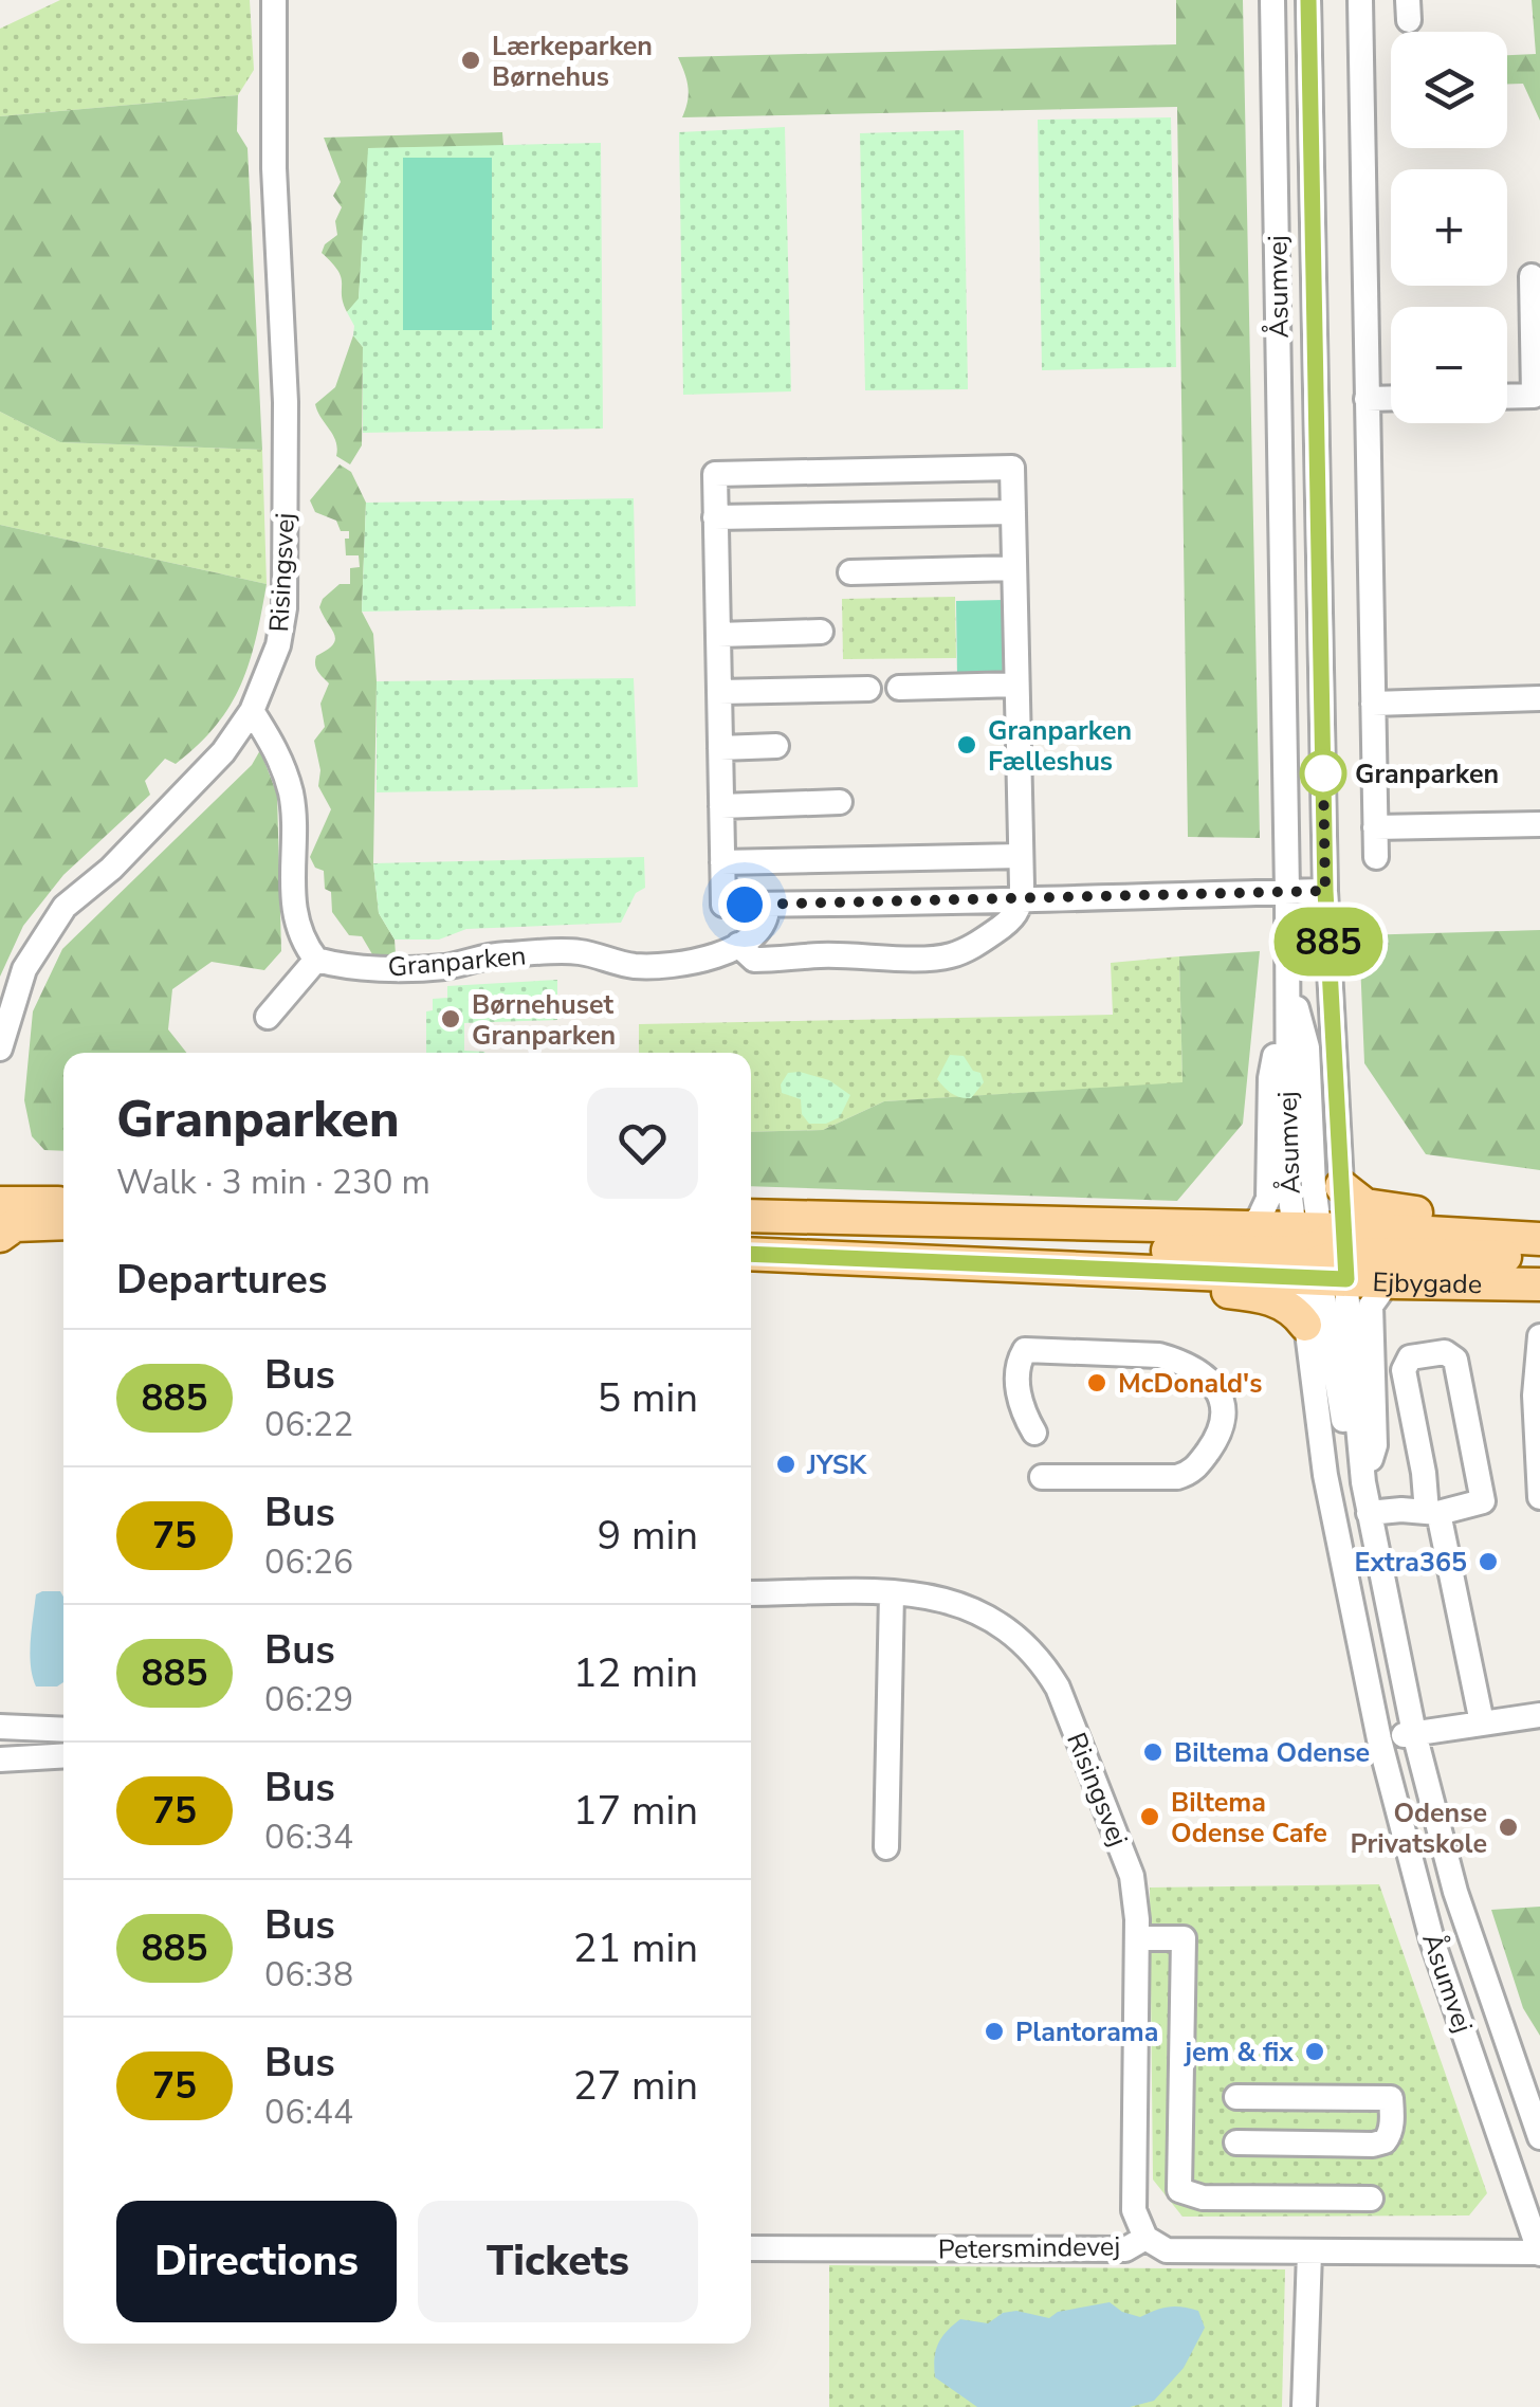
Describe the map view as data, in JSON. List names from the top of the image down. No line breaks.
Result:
{"streets":{"main road":["Ejbygade"],"street":["Åsumvej","Risingsvej","Granparken","Petersmindevej"]},"crossings":[["Åsumvej","Ejbygade"],["Åsumvej","Petersmindevej"],["Risingsvej","Petersmindevej"]],"places":["Lærkeparken Børnehus","Granparken Fælleshus","Granparken","Børnehuset Granparken","McDonald's","JYSK","Extra365","Biltema Odense","Biltema Odense Cafe","Odense Privatskole","Plantorama","jem & fix"],"lines":["bus line 885"],"page":{"on_map":"885","map_buttons":["+","−"],"heading":[["Granparken","Walk · 3 min · 230 m"],"Departures"],"list":[{"mark":"885","name":"Bus","note":"06:22","value":"5 min"},{"mark":"75","name":"Bus","note":"06:26","value":"9 min"},{"mark":"885","name":"Bus","note":"06:29","value":"12 min"},{"mark":"75","name":"Bus","note":"06:34","value":"17 min"},{"mark":"885","name":"Bus","note":"06:38","value":"21 min"},{"mark":"75","name":"Bus","note":"06:44","value":"27 min"}],"buttons":["Directions","Tickets"]}}
